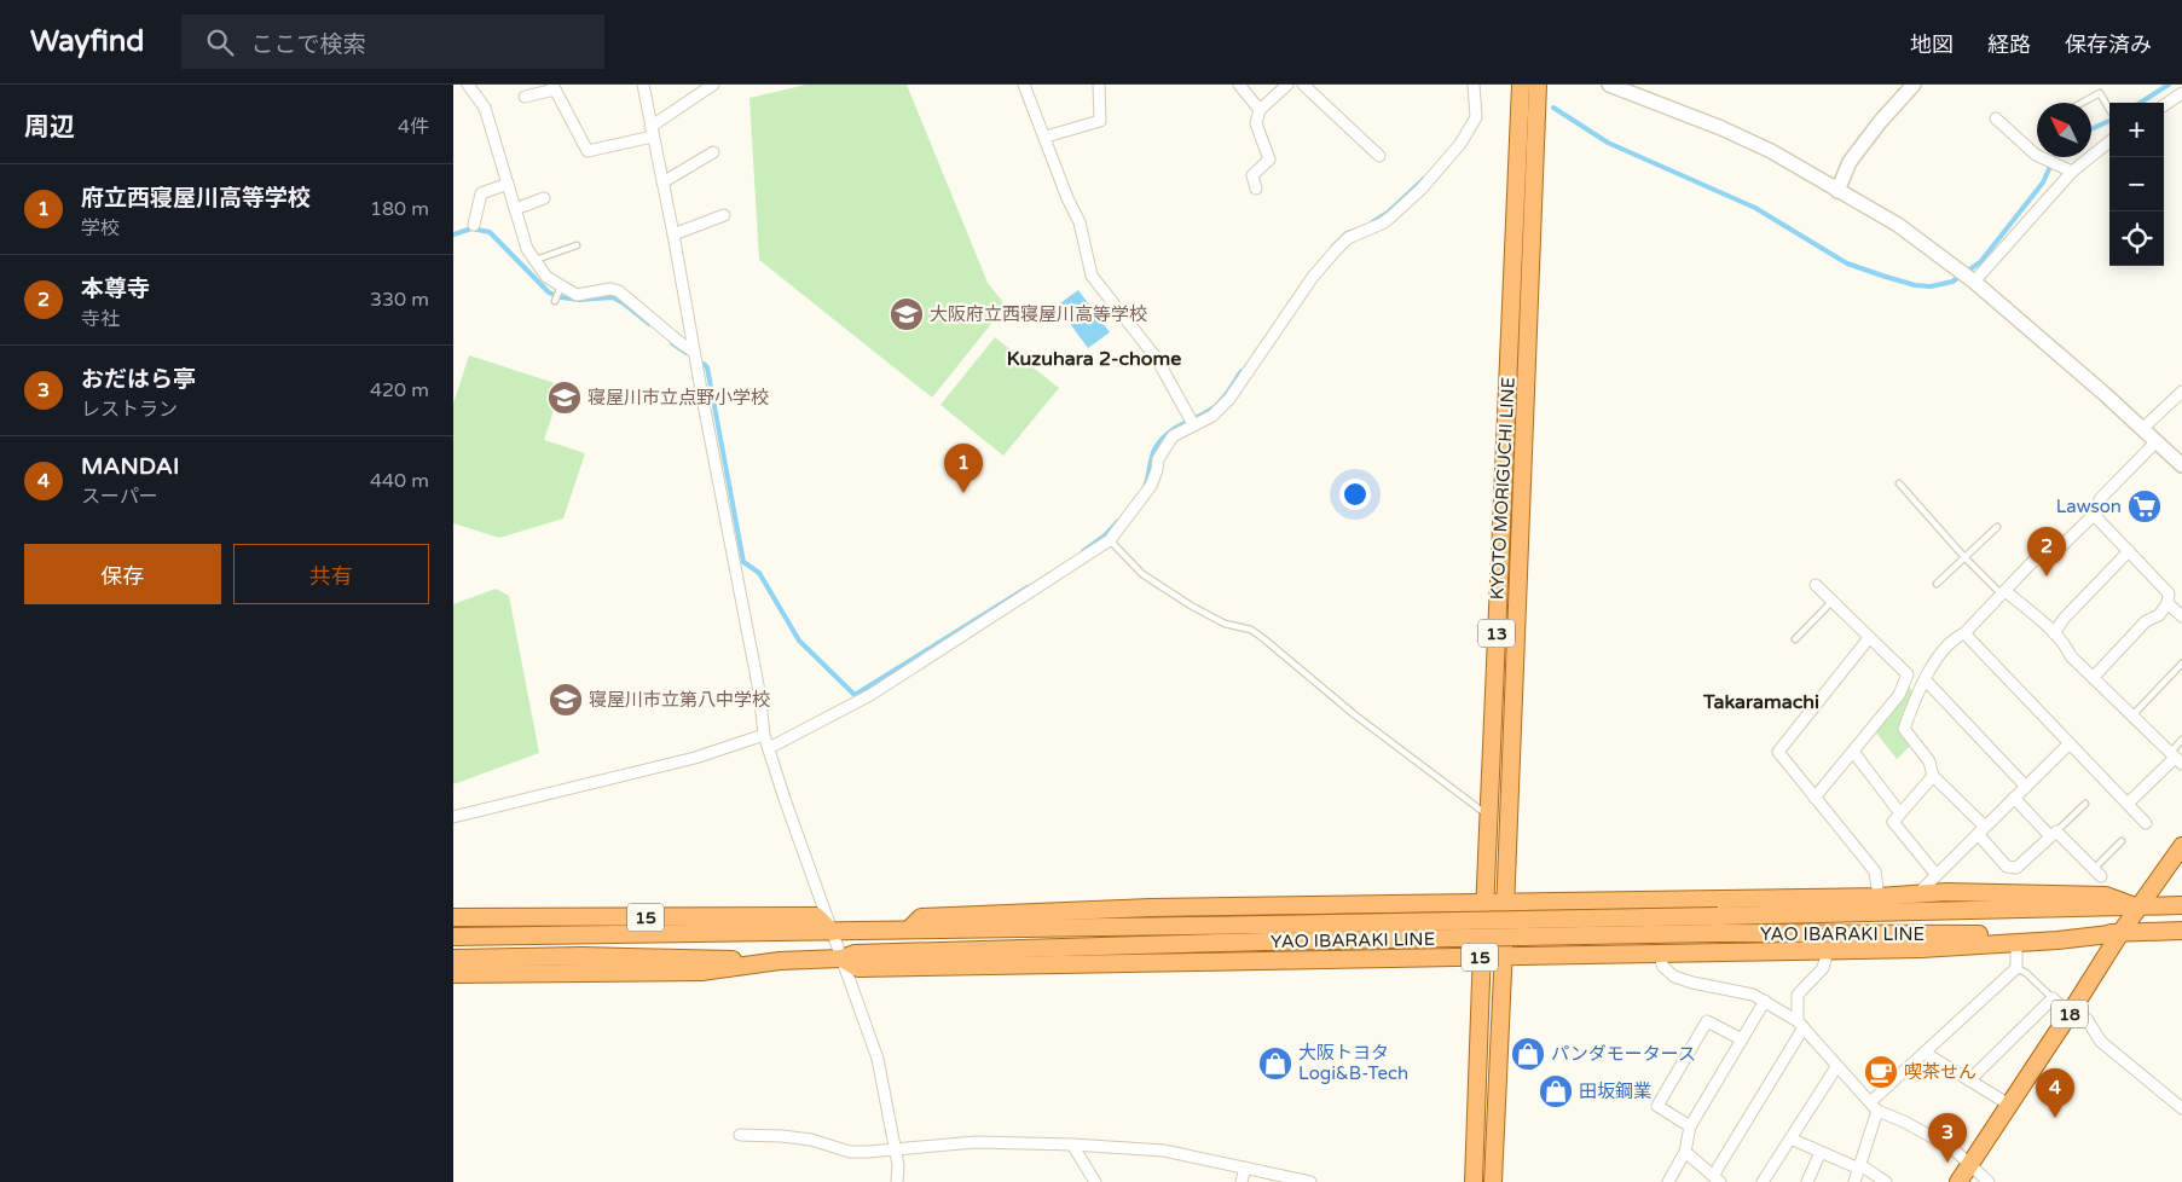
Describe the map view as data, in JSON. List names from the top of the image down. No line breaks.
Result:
{"streets":{"main road":["KYOTO MORIGUCHI LINE","13","15","YAO IBARAKI LINE","18"]},"crossings":[["KYOTO MORIGUCHI LINE","15"],["15","YAO IBARAKI LINE"],["15","18"],["YAO IBARAKI LINE","18"]],"districts":["Kuzuhara 2-chome","Takaramachi"],"places":{"school or university":["大阪府立西寝屋川高等学校","寝屋川市立点野小学校","寝屋川市立第八中学校"],"supermarket":["Lawson"],"shop":["パンダモータース","大阪トヨタ Logi&B-Tech","田坂鋼業"],"cafe":["喫茶せん"]},"north":"top left","page":{"header":"Wayfind","search":"ここで検索","nav":["地図","経路","保存済み"],"heading":["周辺","4件"],"map_buttons":["+","−"],"list":[{"mark":"1","name":"府立西寝屋川高等学校","note":"学校","value":"180 m"},{"mark":"2","name":"本尊寺","note":"寺社","value":"330 m"},{"mark":"3","name":"おだはら亭","note":"レストラン","value":"420 m"},{"mark":"4","name":"MANDAI","note":"スーパー","value":"440 m"}],"pins":["1","2","4","3"],"buttons":["保存","共有"]}}
